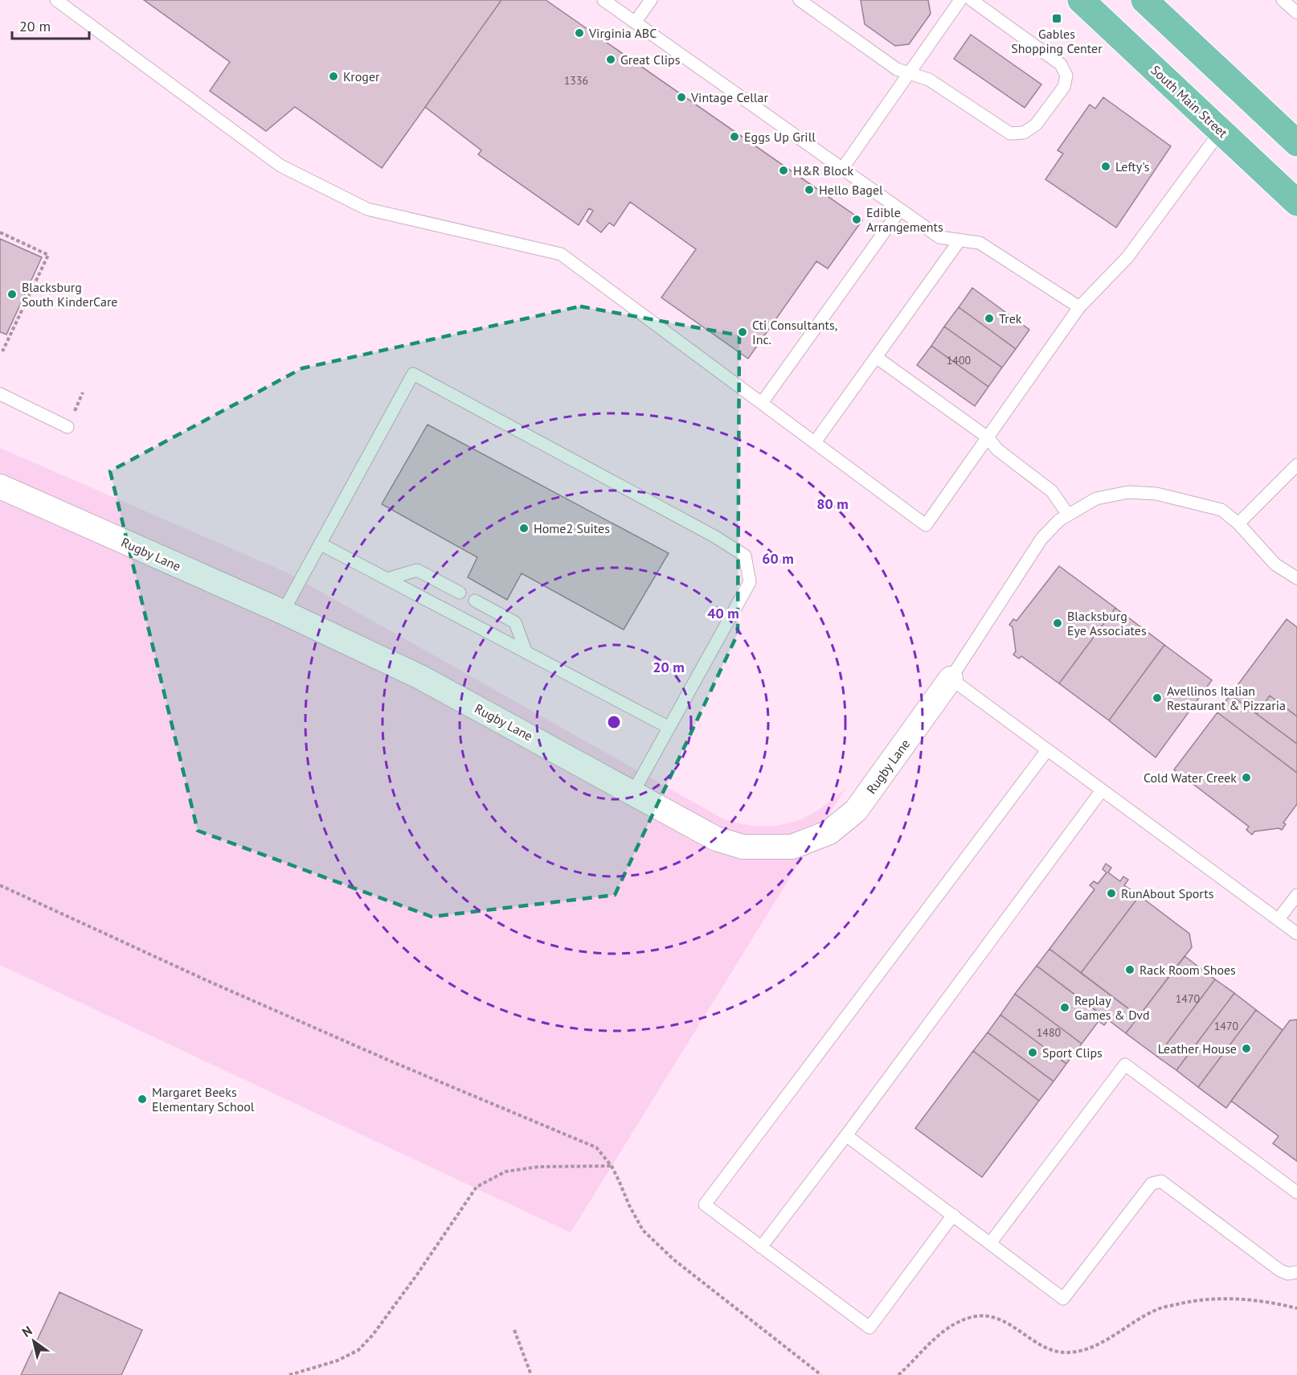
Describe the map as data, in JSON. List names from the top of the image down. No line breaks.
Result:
{"streets":{"main road":["South Main Street"],"street":["Rugby Lane"]},"places":{"transit":["Gables Shopping Center"],"other":["Virginia ABC","Great Clips","Kroger","Vintage Cellar","Eggs Up Grill","Lefty's","H&R Block","Hello Bagel","Edible Arrangements","Blacksburg South KinderCare","Trek","Cti Consultants, Inc.","Home2 Suites","Blacksburg Eye Associates","Avellinos Italian Restaurant & Pizzaria","Cold Water Creek","RunAbout Sports","Rack Room Shoes","Replay Games & Dvd","Leather House","Sport Clips","Margaret Beeks Elementary School"]},"house_numbers":["1336","1400","1470","1470","1480"],"scale_bar":"20 m","north":"top left","rings":["80 m","60 m","40 m","20 m"]}
